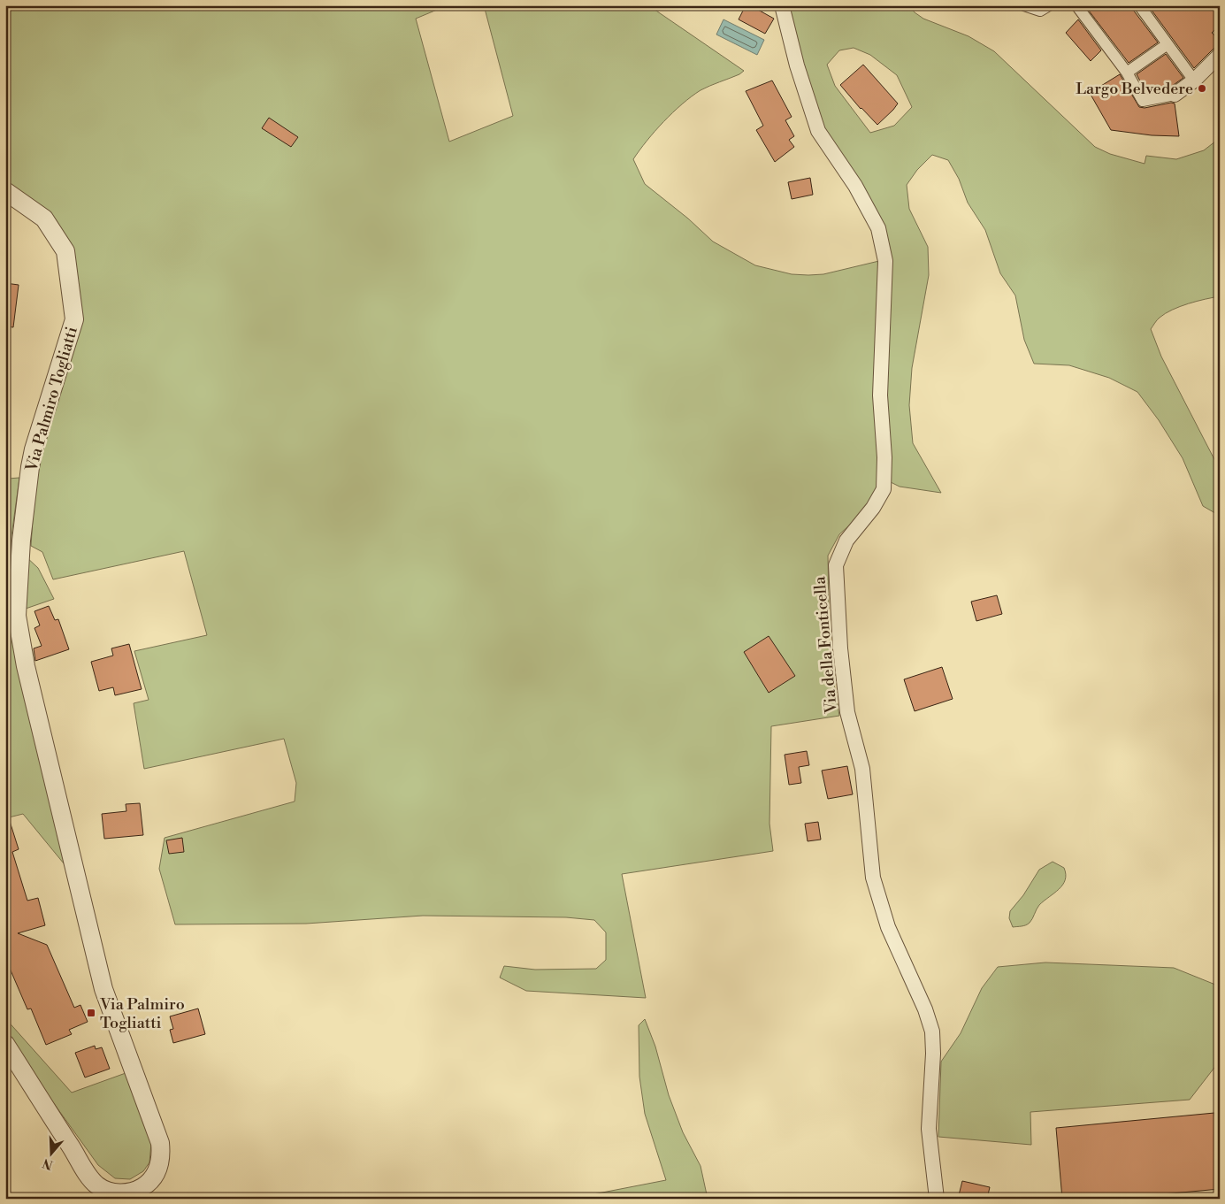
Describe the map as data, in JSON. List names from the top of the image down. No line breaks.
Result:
{"streets":{"street":["Via Palmiro Togliatti","Via della Fonticella"]},"places":{"other":["Largo Belvedere"],"transit":["Via Palmiro Togliatti"]},"north":"bottom"}
